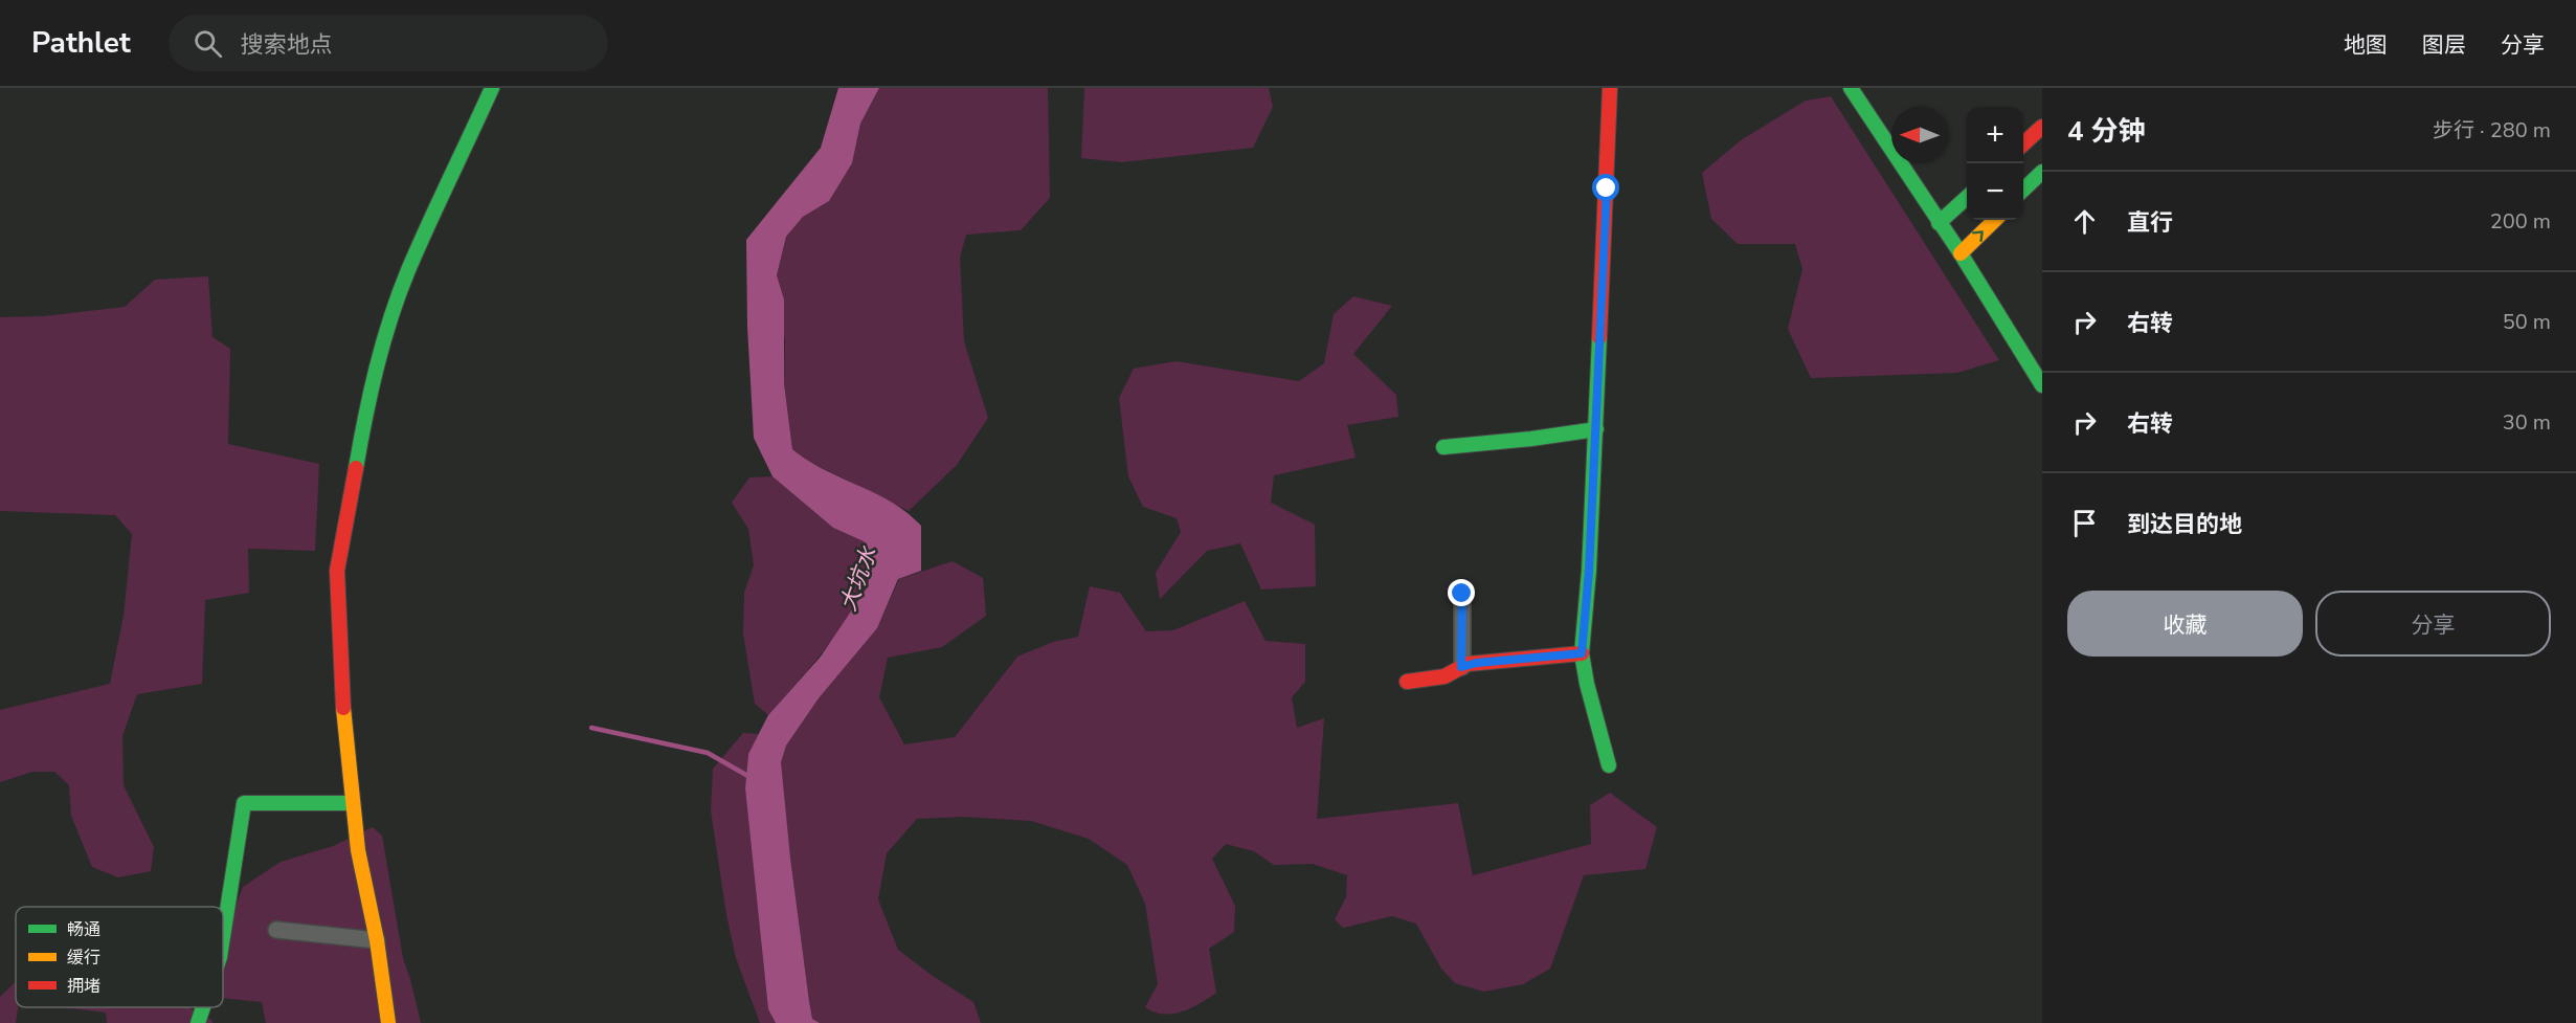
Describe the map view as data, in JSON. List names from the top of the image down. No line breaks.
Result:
{"water":["大坑水"],"legend":["畅通","缓行","拥堵"],"north":"left","page":{"header":"Pathlet","search":"搜索地点","nav":["地图","图层","分享"],"heading":["4 分钟","步行 · 280 m"],"map_buttons":["+","−"],"list":[["直行","200 m"],["右转","50 m"],["右转","30 m"],"到达目的地"],"buttons":["收藏","分享"]}}
